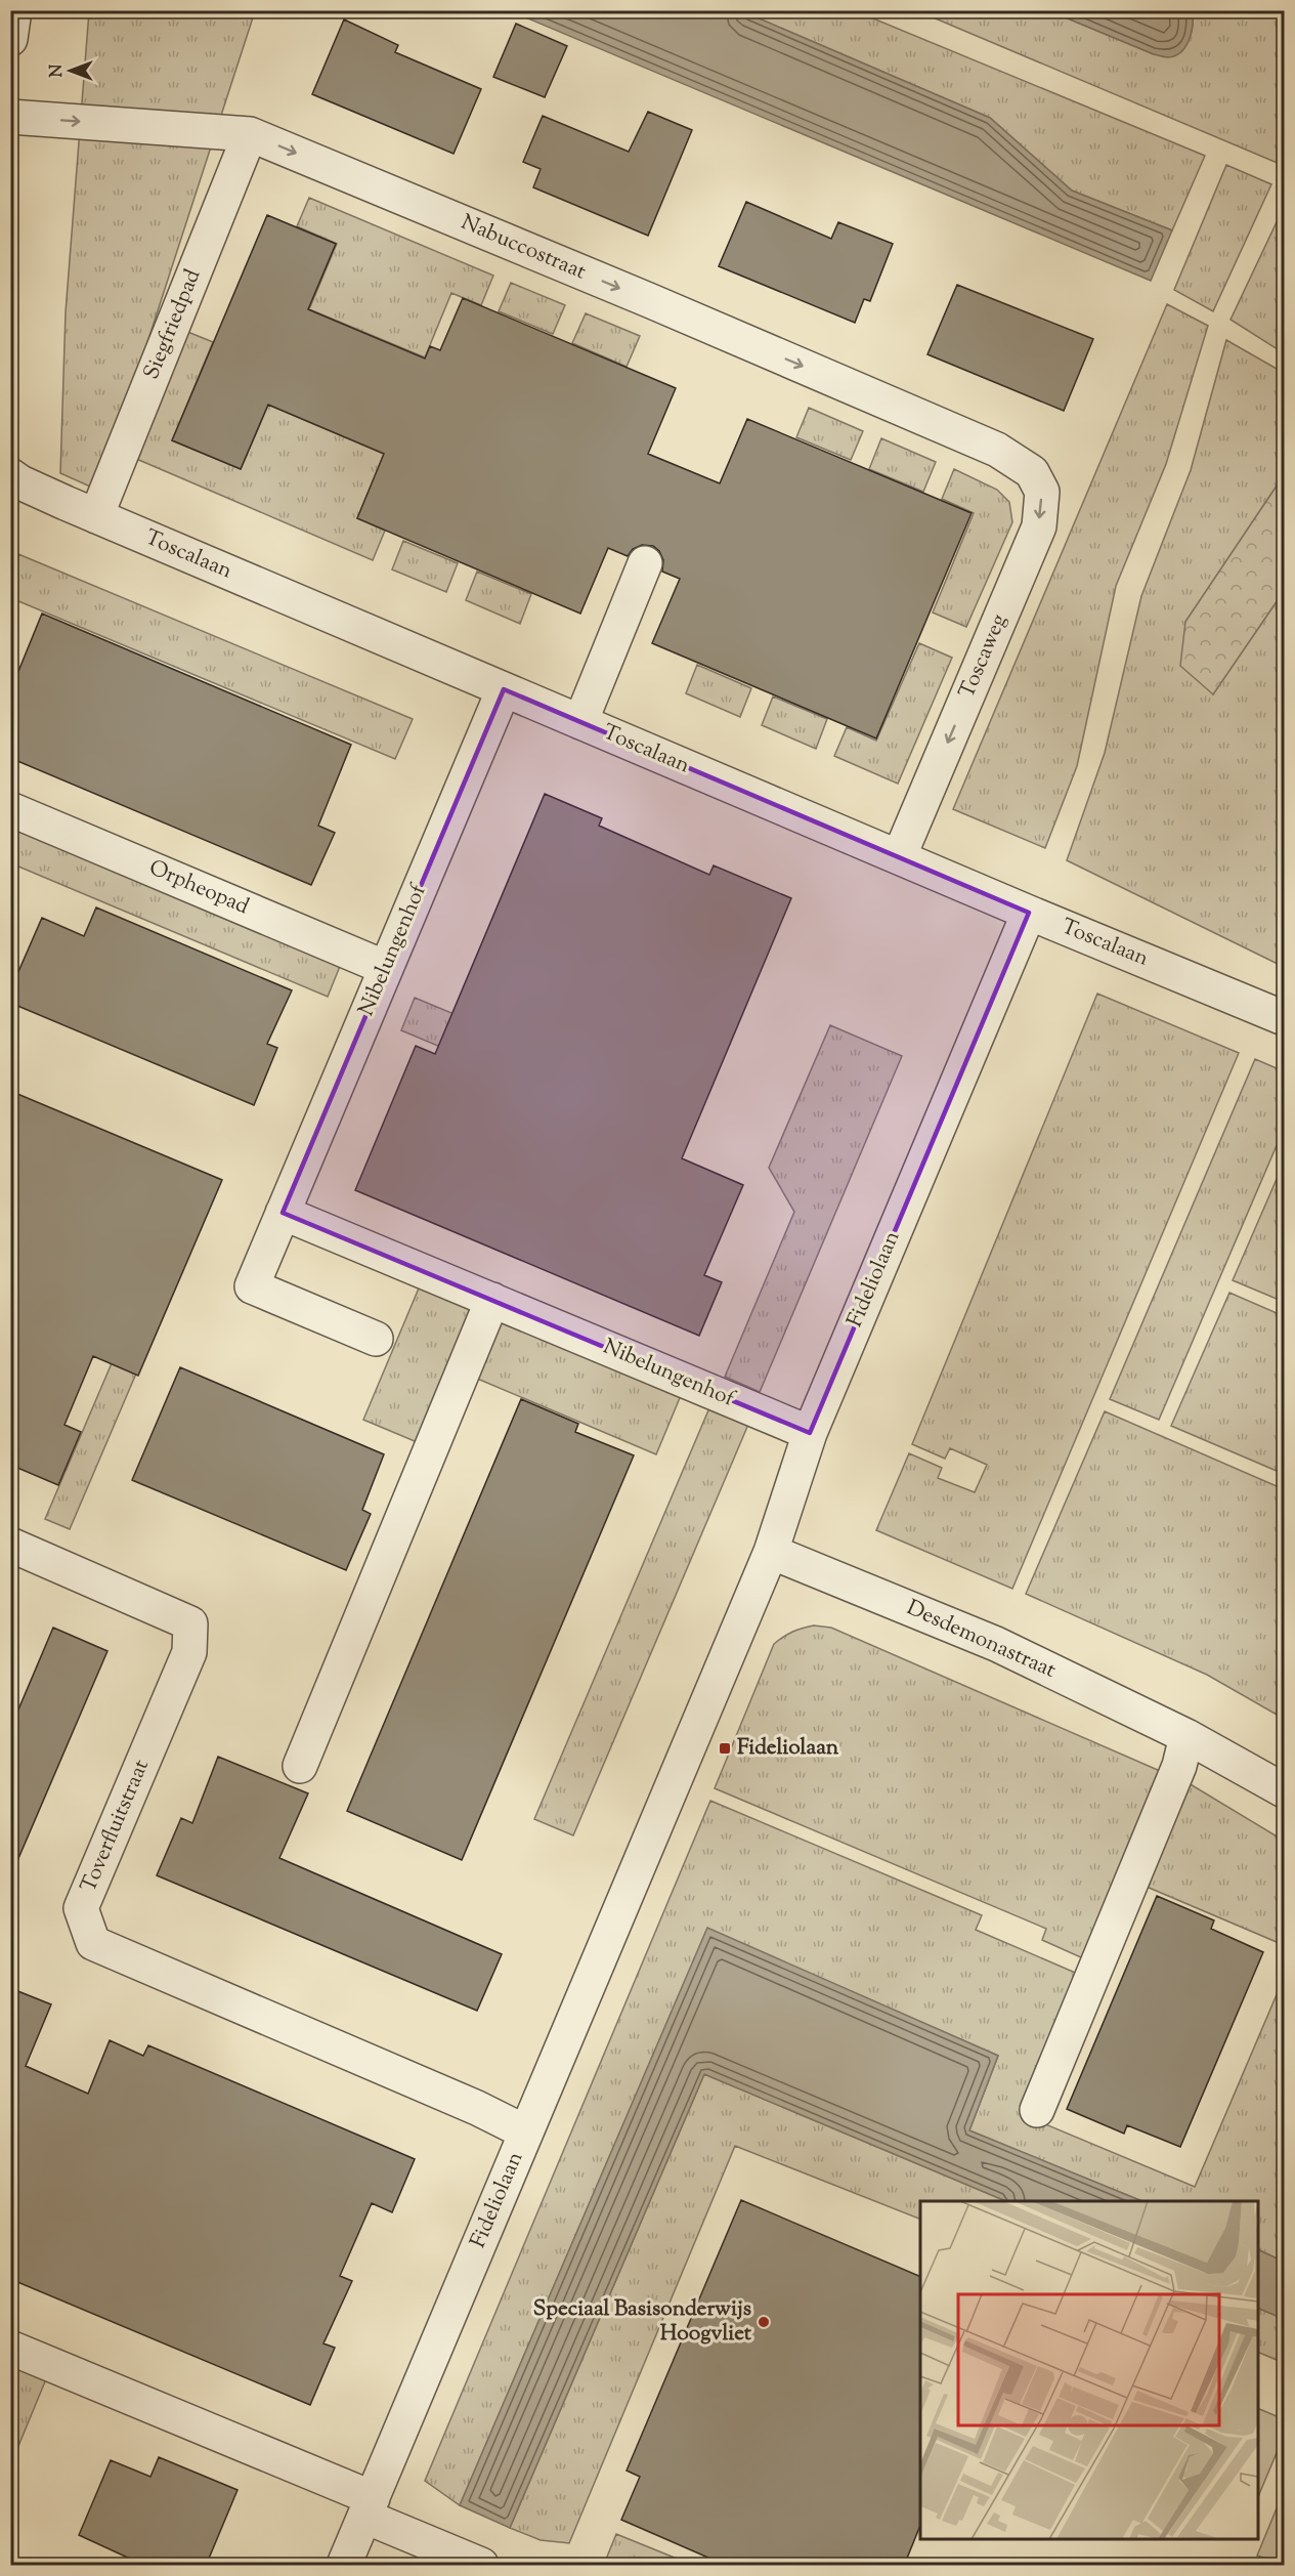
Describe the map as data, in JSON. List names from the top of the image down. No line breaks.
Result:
{"streets":{"street":["Nabuccostraat","Siegfriedpad","Toscalaan","Toscaweg","Orpheopad","Nibelungenhof","Fideliolaan","Desdemonastraat","Toverfluitstraat"]},"crossings":[["Nabuccostraat","Siegfriedpad"],["Nabuccostraat","Toscaweg"],["Siegfriedpad","Toscalaan"],["Toscalaan","Toscaweg"],["Toscalaan","Nibelungenhof"],["Toscalaan","Fideliolaan"],["Orpheopad","Nibelungenhof"],["Nibelungenhof","Fideliolaan"],["Fideliolaan","Desdemonastraat"],["Fideliolaan","Toverfluitstraat"]],"one_way":["Nabuccostraat","Toscaweg"],"places":{"transit":["Fideliolaan"],"other":["Speciaal Basisonderwijs Hoogvliet"]},"north":"left"}
